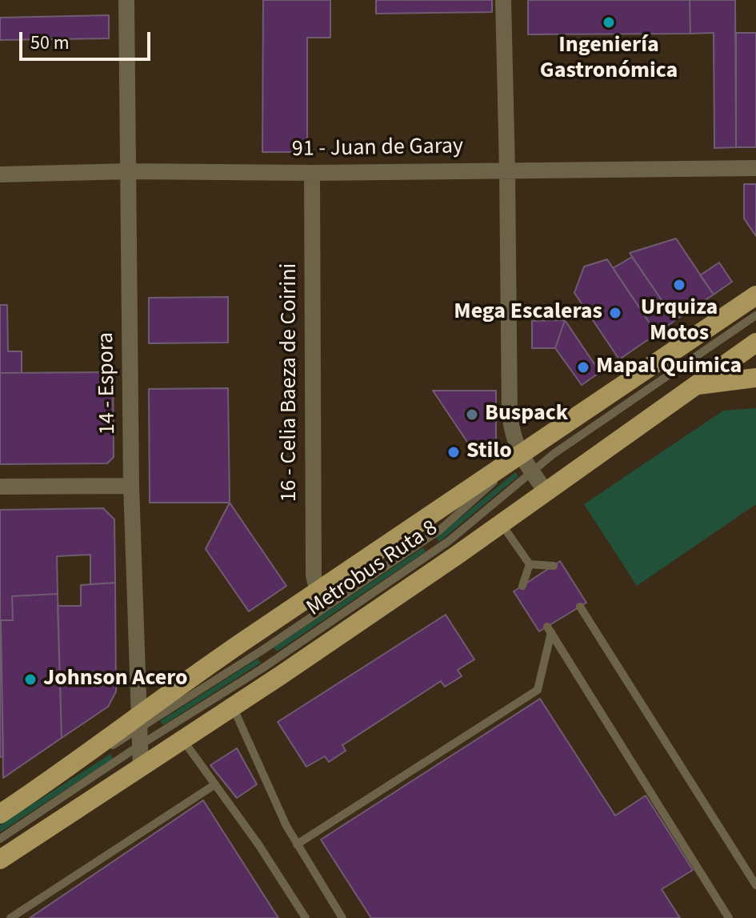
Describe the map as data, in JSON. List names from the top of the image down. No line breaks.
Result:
{"streets":{"street":["91 - Juan de Garay","16 - Celia Baeza de Coirini","14 - Espora"],"lane":["Metrobus Ruta 8"]},"crossings":[["91 - Juan de Garay","16 - Celia Baeza de Coirini"],["91 - Juan de Garay","14 - Espora"],["14 - Espora","Metrobus Ruta 8"]],"places":["Ingeniería Gastronómica","Urquiza Motos","Mega Escaleras","Mapal Quimica","Buspack","Stilo","Johnson Acero"],"scale_bar":"50 m"}
